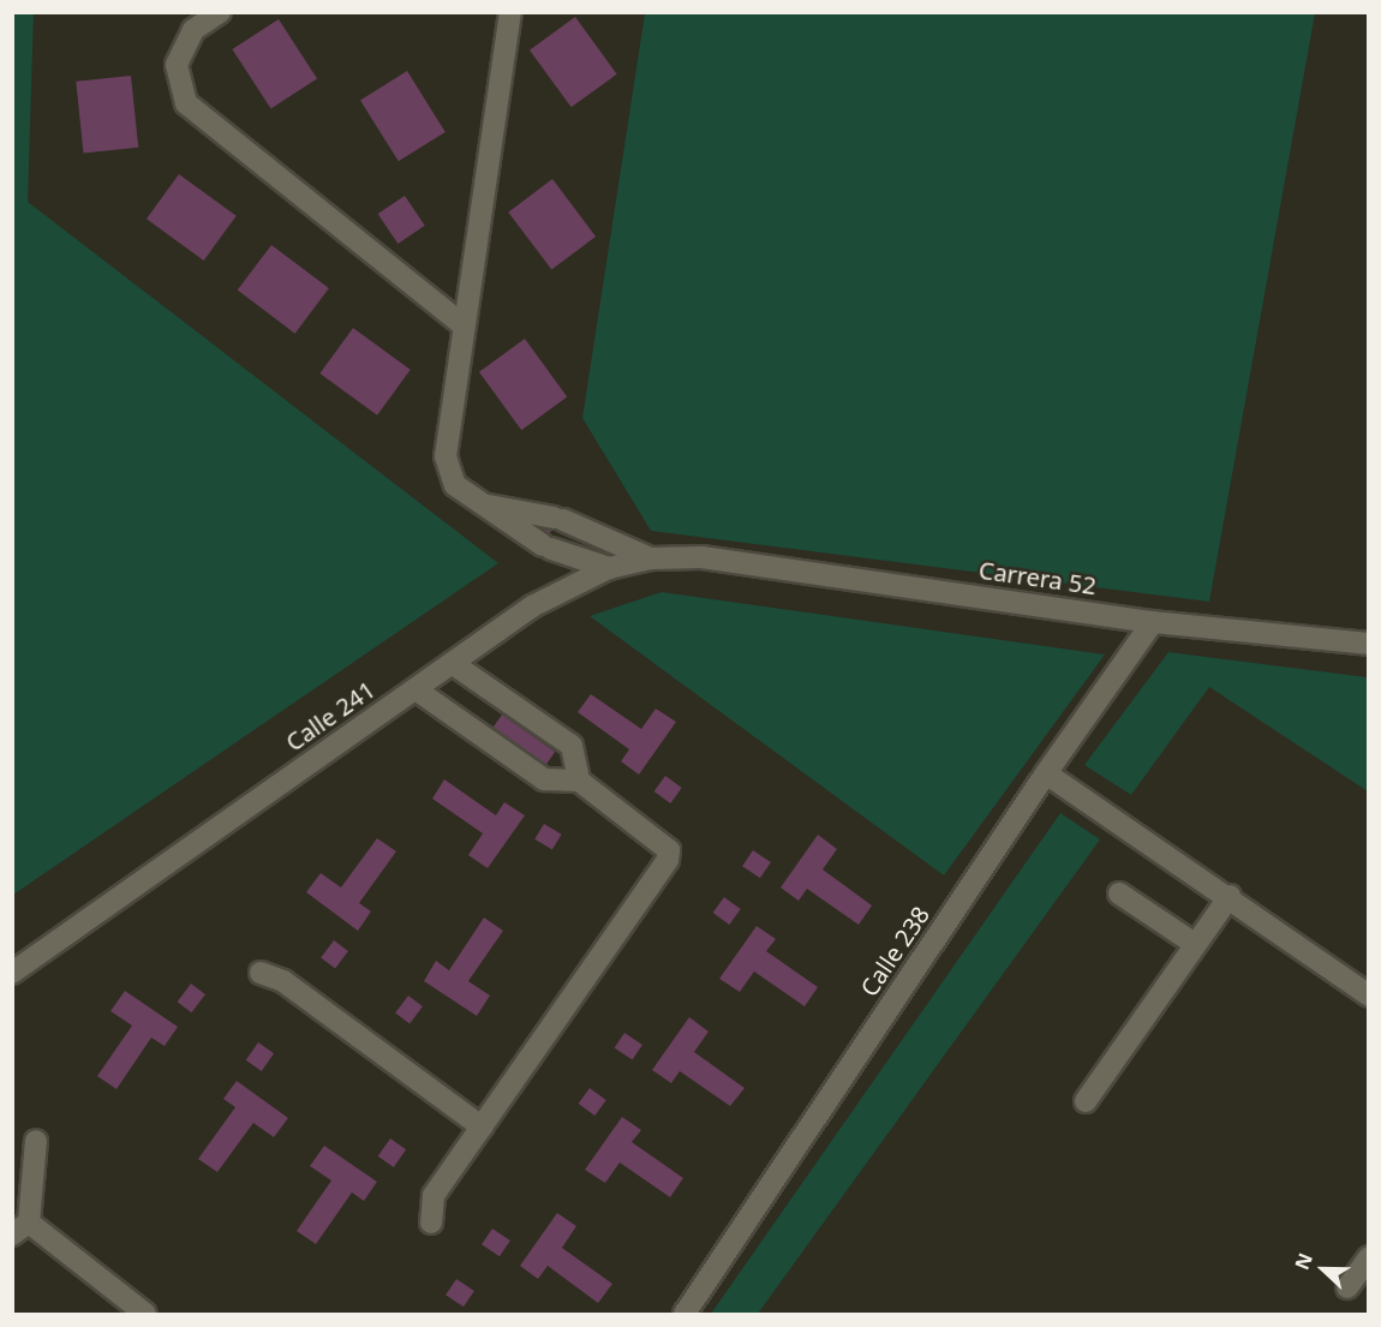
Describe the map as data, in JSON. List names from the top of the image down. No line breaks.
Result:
{"streets":{"street":["Carrera 52","Calle 241","Calle 238"]},"crossings":[["Carrera 52","Calle 241"],["Carrera 52","Calle 238"]],"north":"left"}
